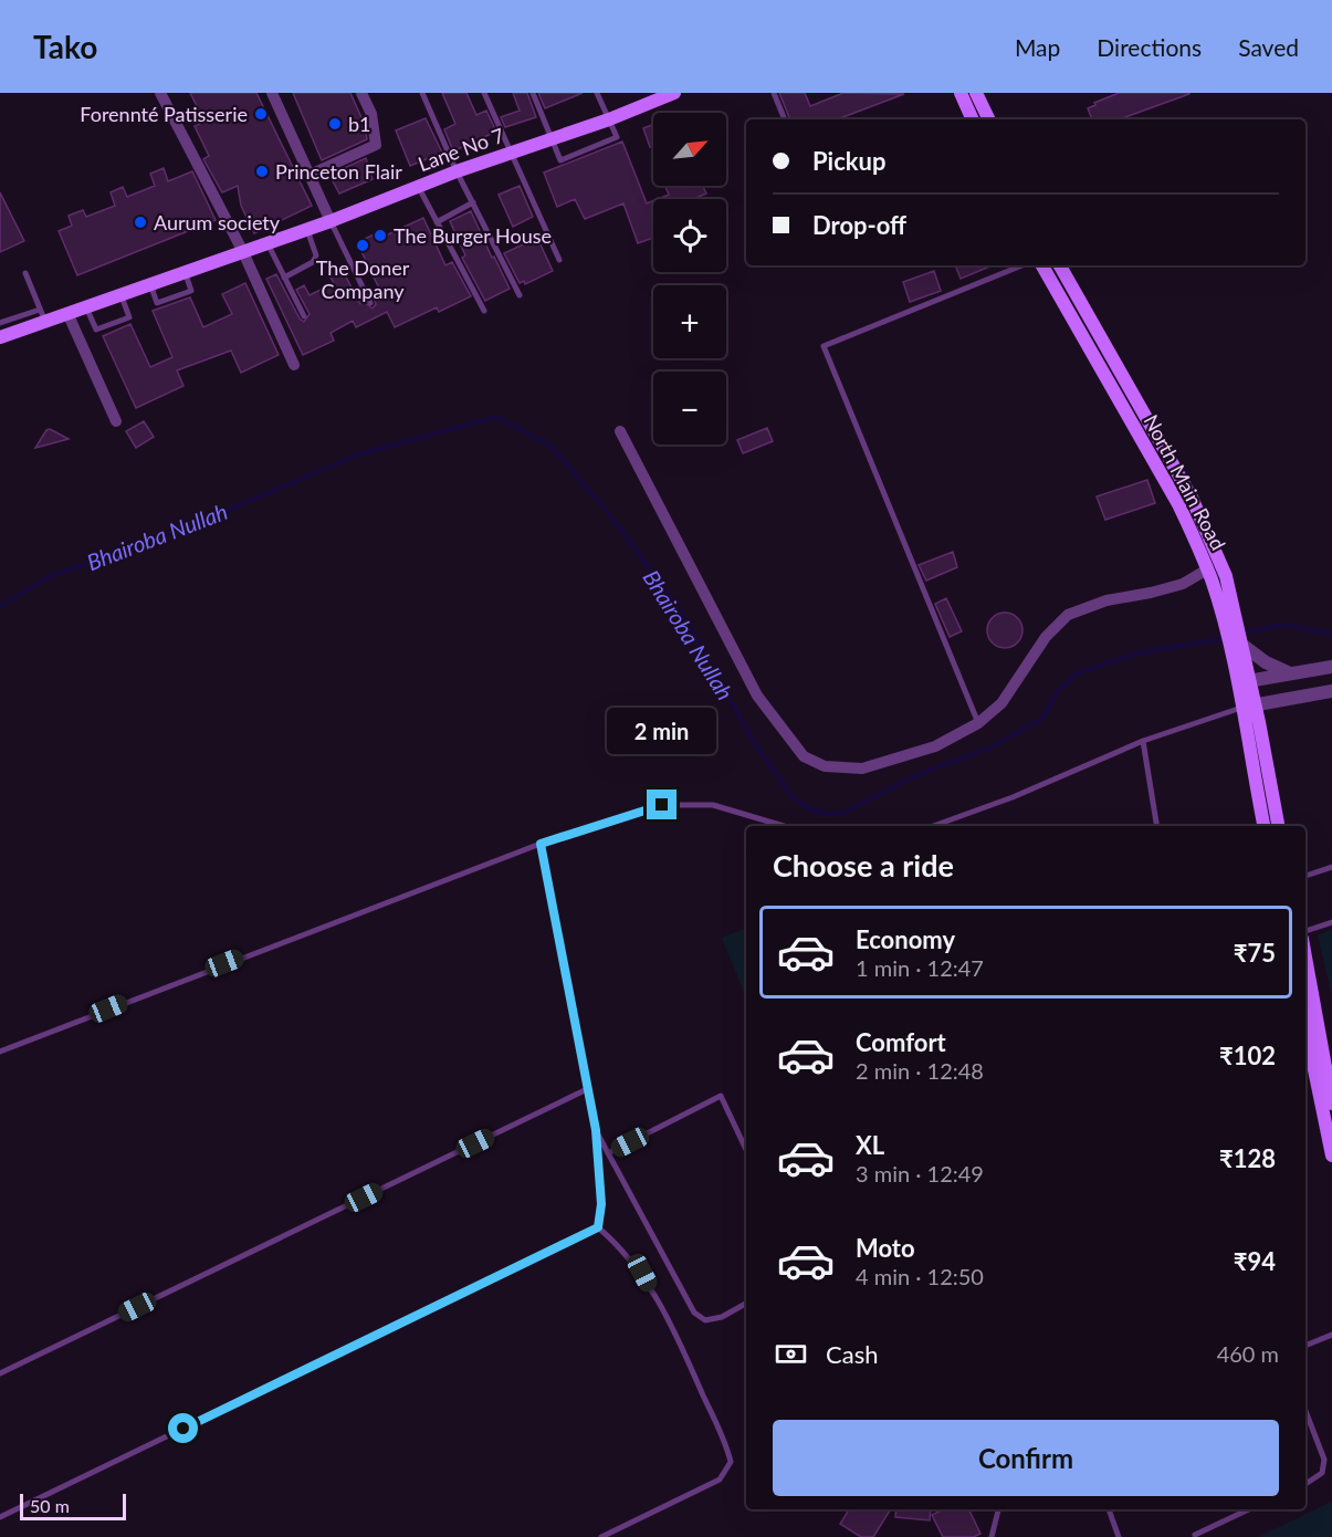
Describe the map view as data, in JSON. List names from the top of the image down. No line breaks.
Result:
{"streets":{"main road":["Lane No 7","North Main Road"]},"water":["Bhairoba Nullah"],"places":["Forennté Patisserie","b1","Princeton Flair","Aurum society","The Burger House","The Doner Company"],"scale_bar":"50 m","north":"top right","page":{"header":"Tako","nav":["Map","Directions","Saved"],"map_buttons":["+","−"],"banner":["Pickup","Drop-off"],"bubble":"2 min","heading":"Choose a ride","list":[{"name":"Economy","note":"1 min · 12:47","value":"₹75"},{"name":"Comfort","note":"2 min · 12:48","value":"₹102"},{"name":"XL","note":"3 min · 12:49","value":"₹128"},{"name":"Moto","note":"4 min · 12:50","value":"₹94"}],"pay":["Cash","460 m"],"buttons":"Confirm","scale":"50 m"}}
